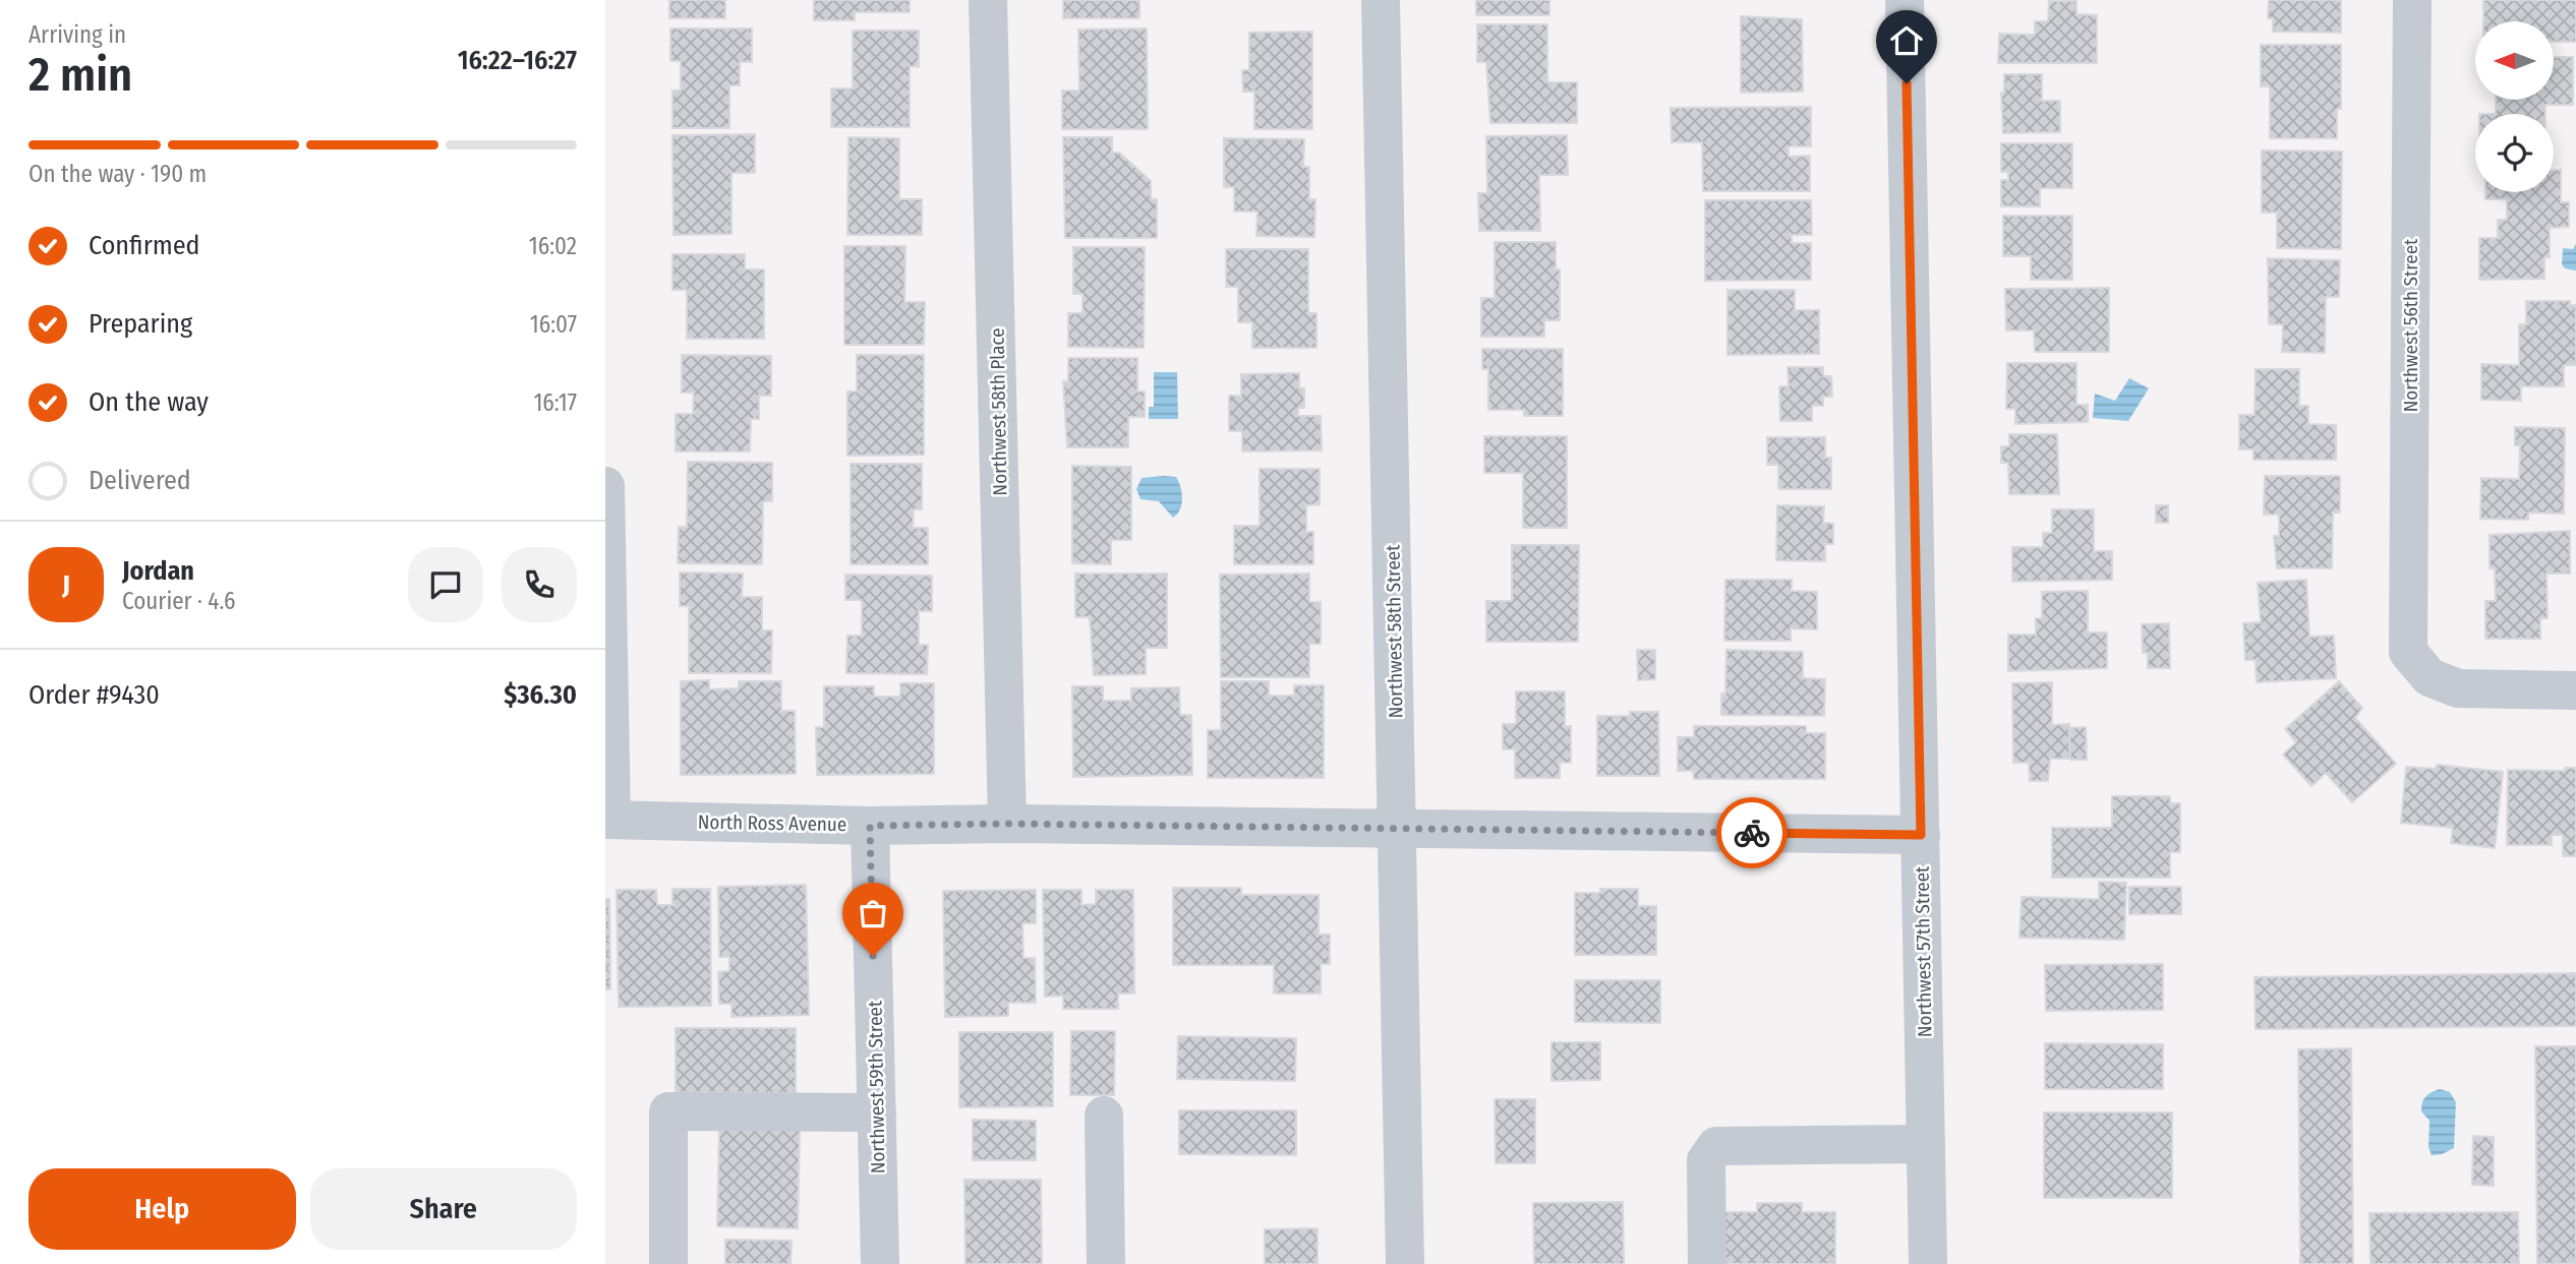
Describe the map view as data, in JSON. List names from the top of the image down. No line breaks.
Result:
{"streets":{"street":["Northwest 56th Street","Northwest 58th Place","Northwest 58th Street","North Ross Avenue","Northwest 57th Street","Northwest 59th Street"]},"crossings":[["Northwest 58th Place","North Ross Avenue"],["Northwest 58th Street","North Ross Avenue"],["North Ross Avenue","Northwest 57th Street"],["North Ross Avenue","Northwest 59th Street"]],"north":"left","page":{"heading":["2 min","Arriving in","16:22–16:27"],"panel":["Jordan","Courier · 4.6","Order #9430","$36.30"],"bar":"On the way · 190 m","list":[["Confirmed","16:02"],["Preparing","16:07"],["On the way","16:17"],"Delivered"],"round":"J","buttons":["Help","Share"]}}
